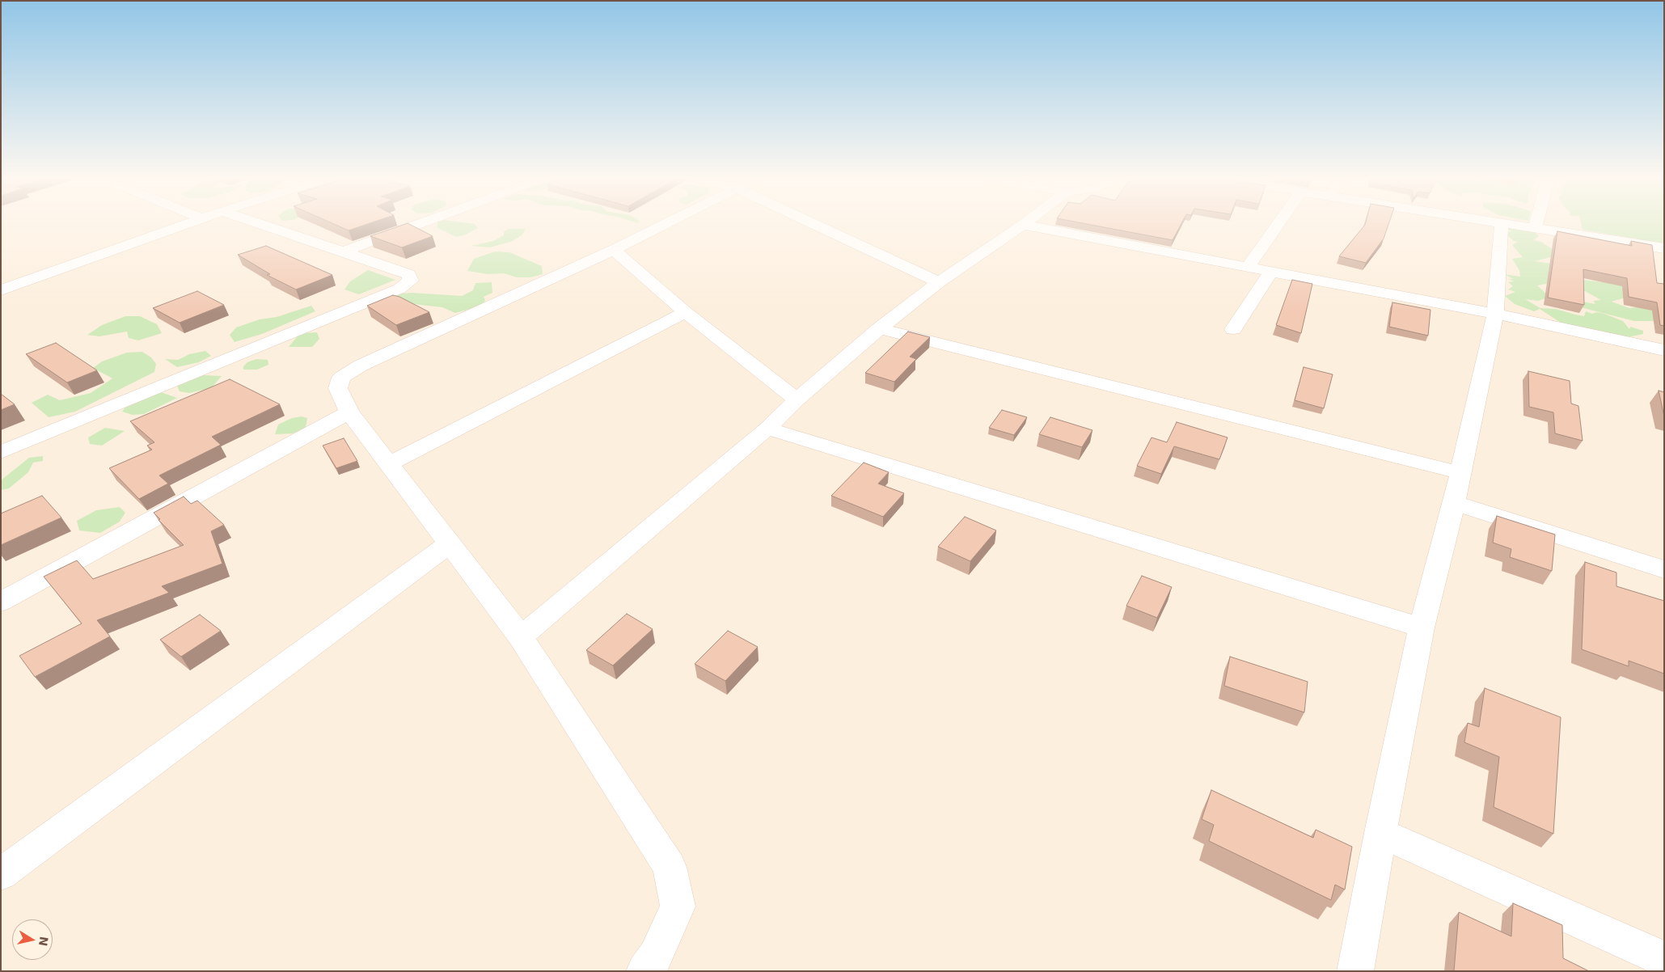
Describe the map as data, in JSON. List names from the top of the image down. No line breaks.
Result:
{"north":"right"}
